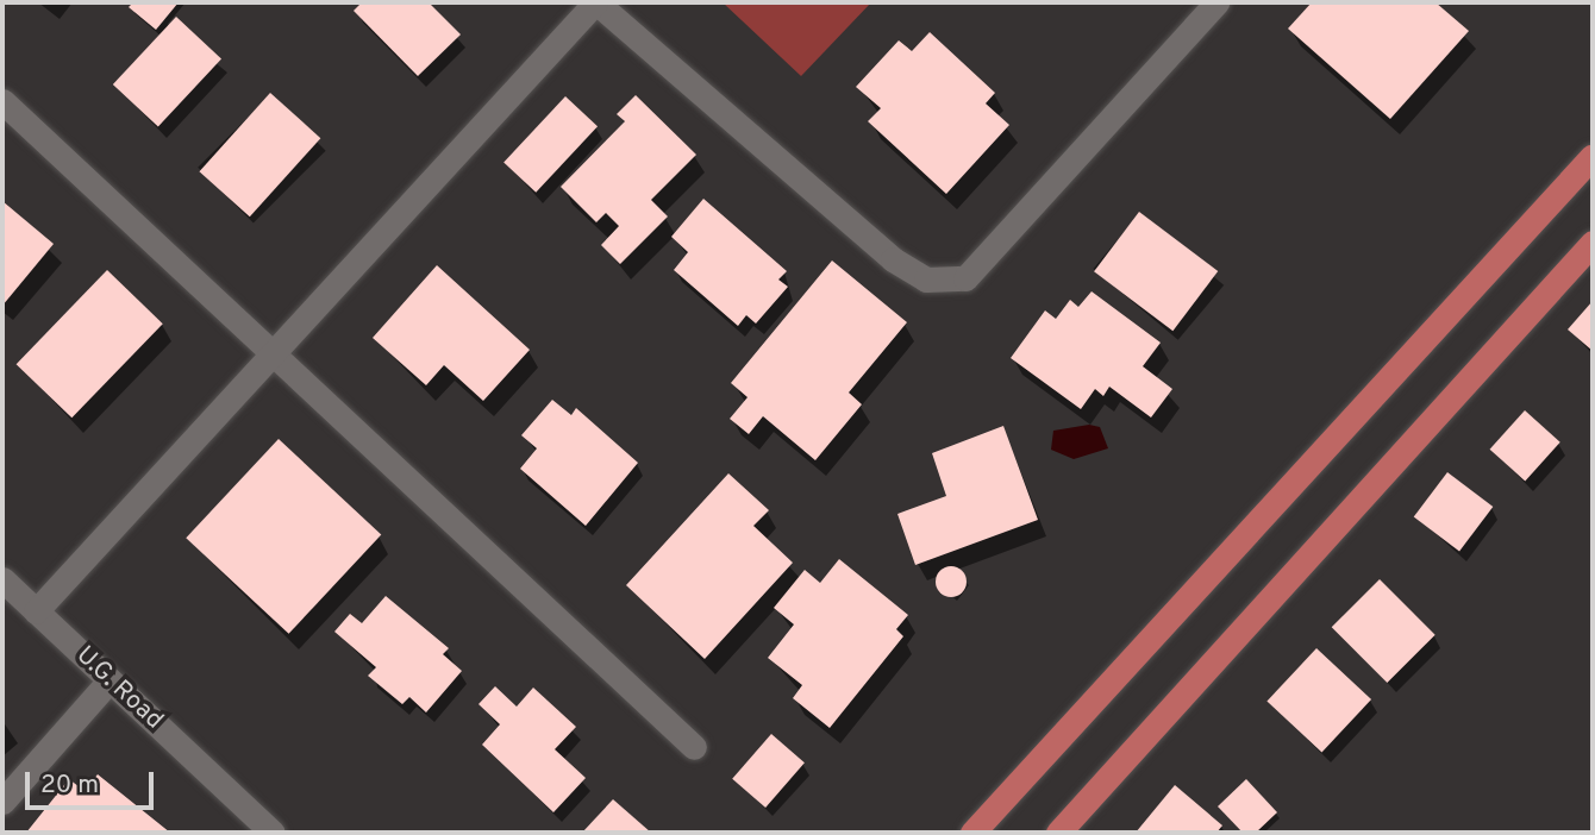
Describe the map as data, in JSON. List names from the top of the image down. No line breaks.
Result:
{"streets":{"street":["U.G. Road"]},"scale_bar":"20 m"}
